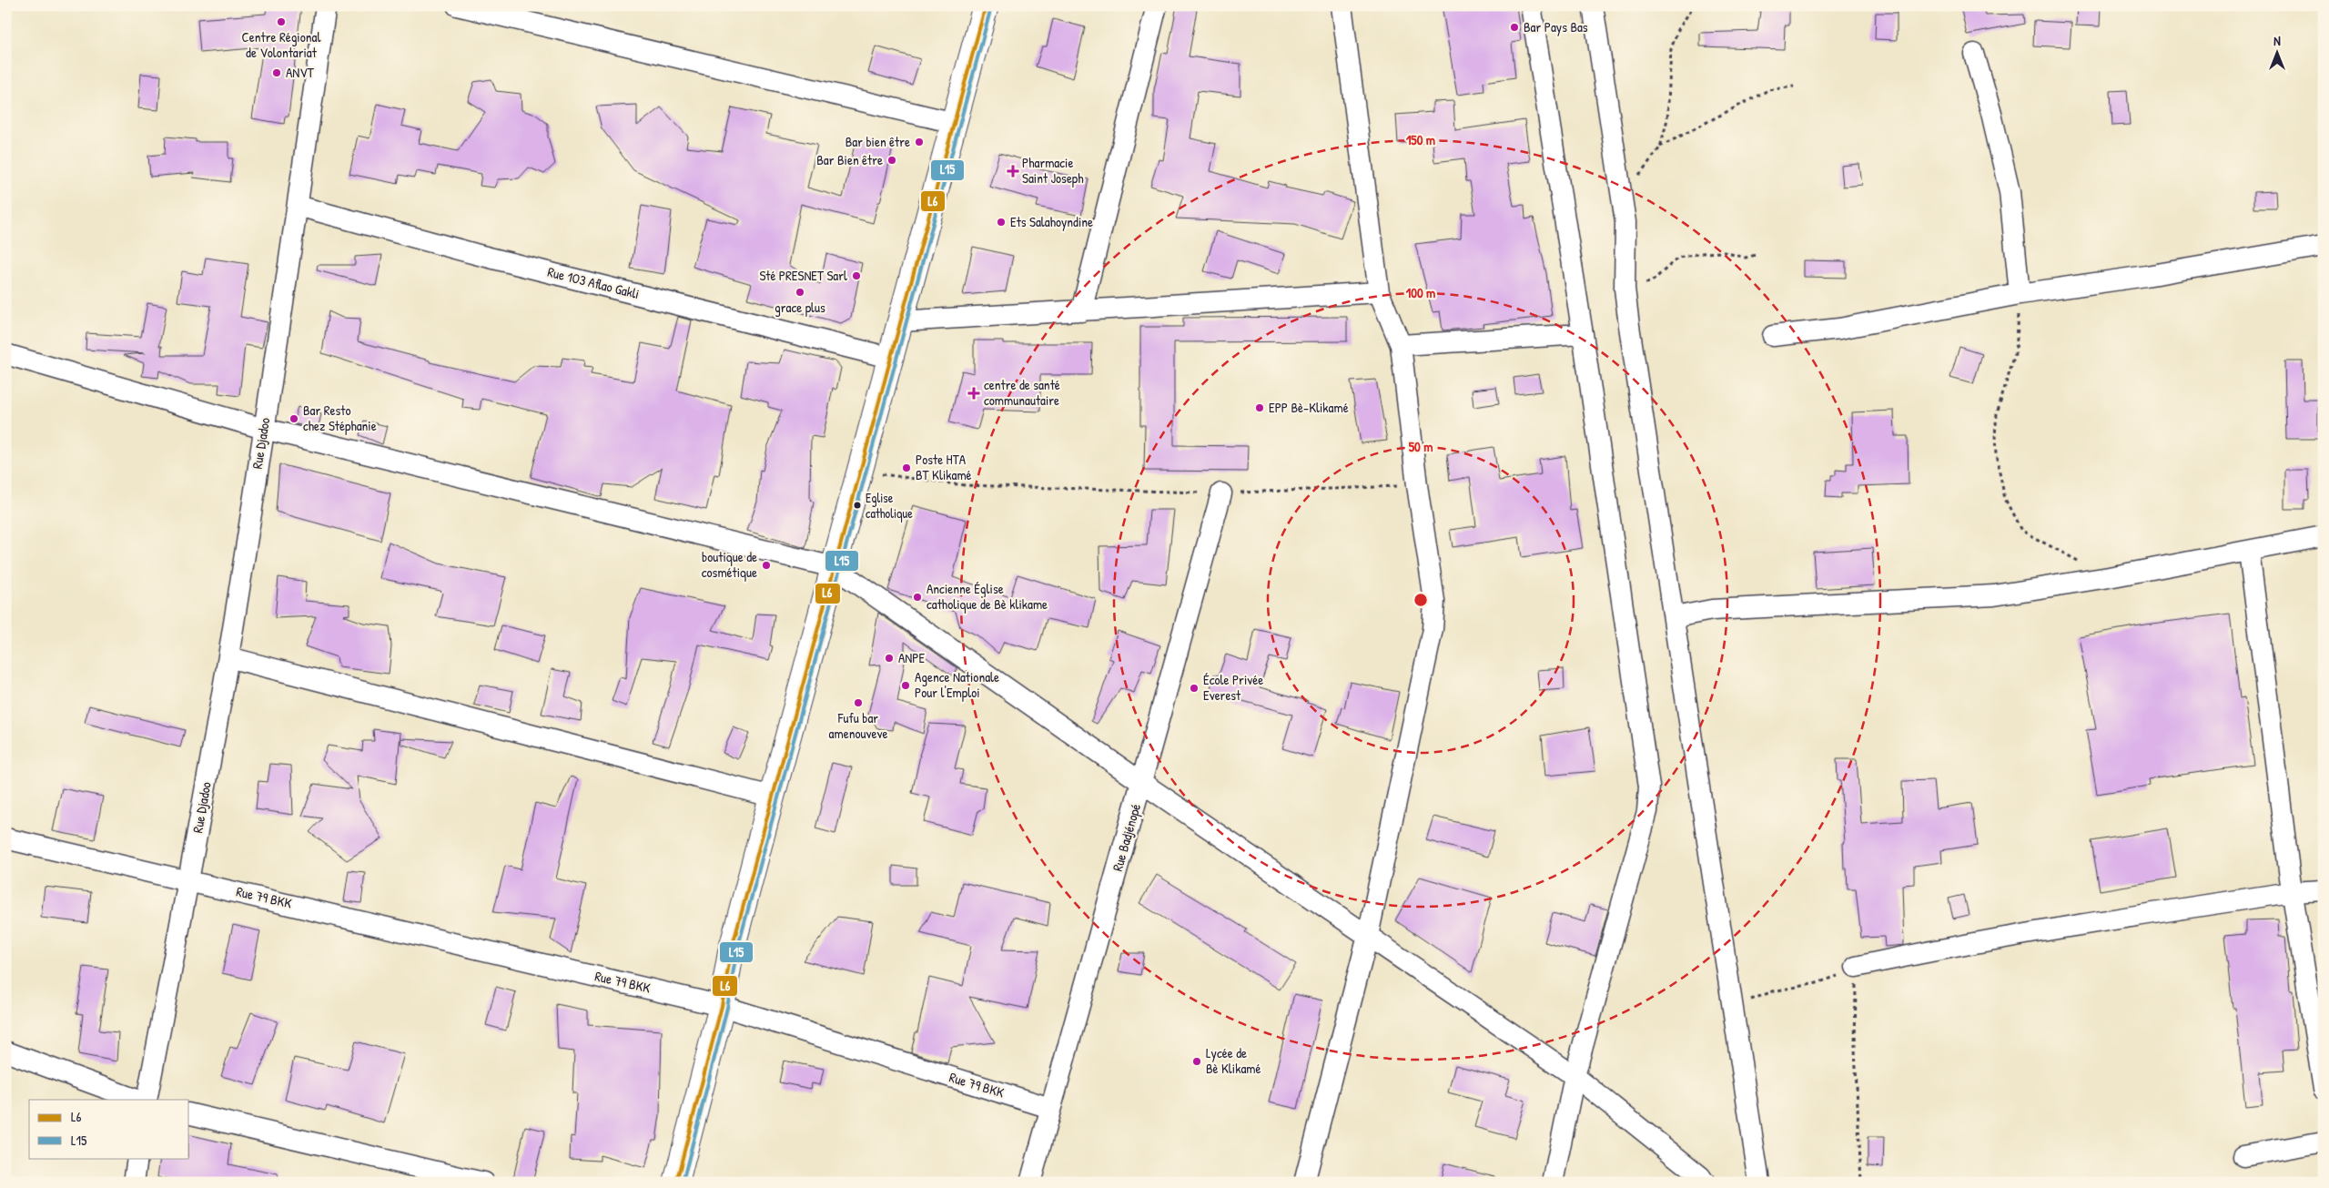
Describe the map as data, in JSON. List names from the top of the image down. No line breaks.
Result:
{"streets":{"street":["Rue 1O3 Aflao Gakli","Rue Djadoo","Rue Badjénopé","Rue 79 BKK"]},"crossings":[["Rue 1O3 Aflao Gakli","Rue Djadoo"],["Rue Djadoo","Rue 79 BKK"],["Rue Badjénopé","Rue 79 BKK"]],"places":{"other":["Centre Régional de Volontariat","Bar Pays Bas","ANVT","Bar bien être","Bar Bien être","Ets Salahoyndine","Sté PRESNET Sarl","grace plus","EPP Bè-Klikamé","Bar Resto chez Stéphanie","Poste HTA BT Klikamé","Eglise catholique","boutique de cosmétique","Ancienne Église catholique de Bè klikame","ANPE","Agence Nationale Pour l'Emploi","École Privée Everest","Fufu bar amenouveve","Lycée de Bè Klikamé"],"health":["Pharmacie Saint Joseph","centre de santé communautaire"]},"lines":["transit line L6","transit line L15"],"legend":["L6","L15"],"north":"top","rings":["150 m","100 m","50 m"]}
